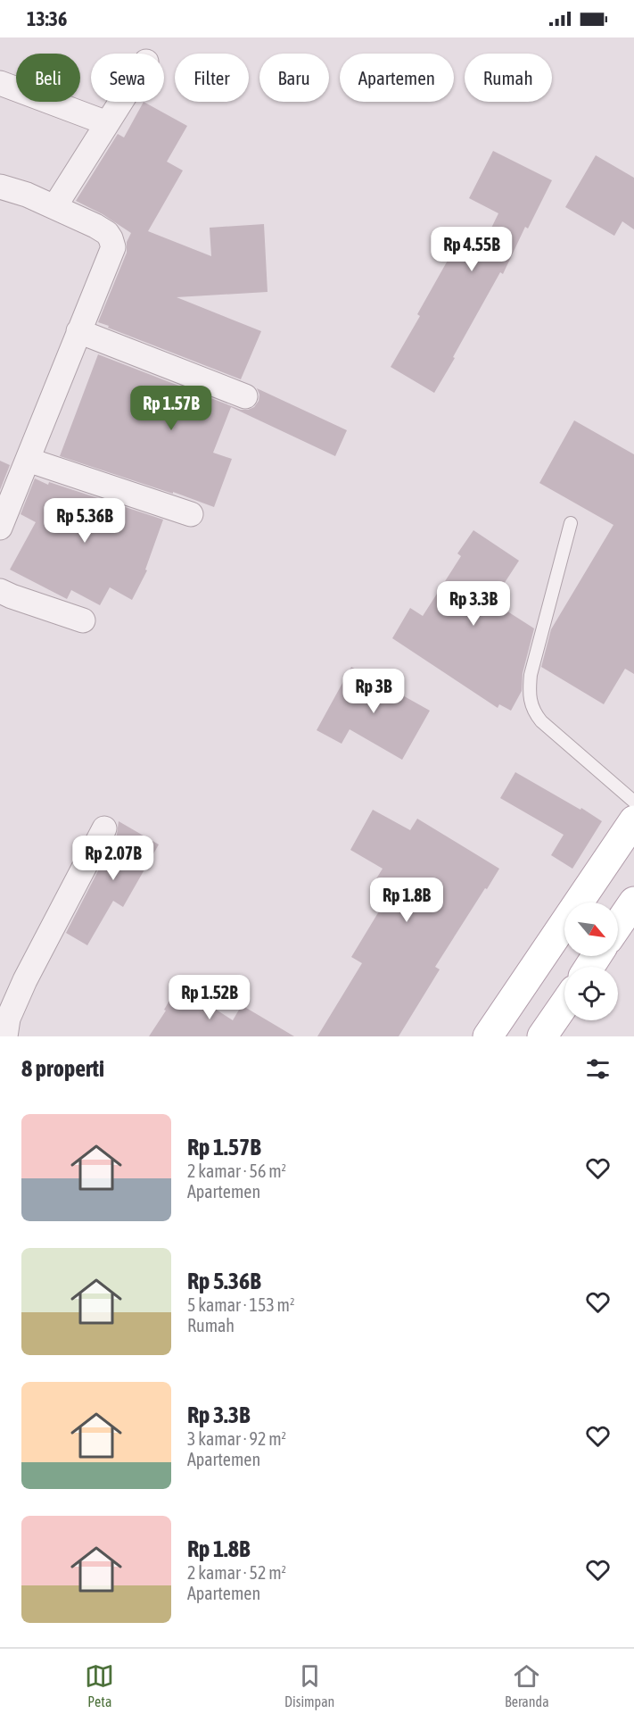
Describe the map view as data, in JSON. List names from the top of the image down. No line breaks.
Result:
{"north":"bottom right","page":{"status":"13:36","chip":["Beli","Sewa","Filter","Baru","Apartemen","Rumah"],"price":["Rp 4.55B","Rp 1.57B","Rp 5.36B","Rp 3.3B","Rp 3B","Rp 2.07B","Rp 1.8B","Rp 1.52B"],"heading":"8 properti","list":[{"name":"Rp 1.57B","note":"2 kamar · 56 m² · Apartemen"},{"name":"Rp 5.36B","note":"5 kamar · 153 m² · Rumah"},{"name":"Rp 3.3B","note":"3 kamar · 92 m² · Apartemen"},{"name":"Rp 1.8B","note":"2 kamar · 52 m² · Apartemen"}],"tabs":["Peta","Disimpan","Beranda"]}}
